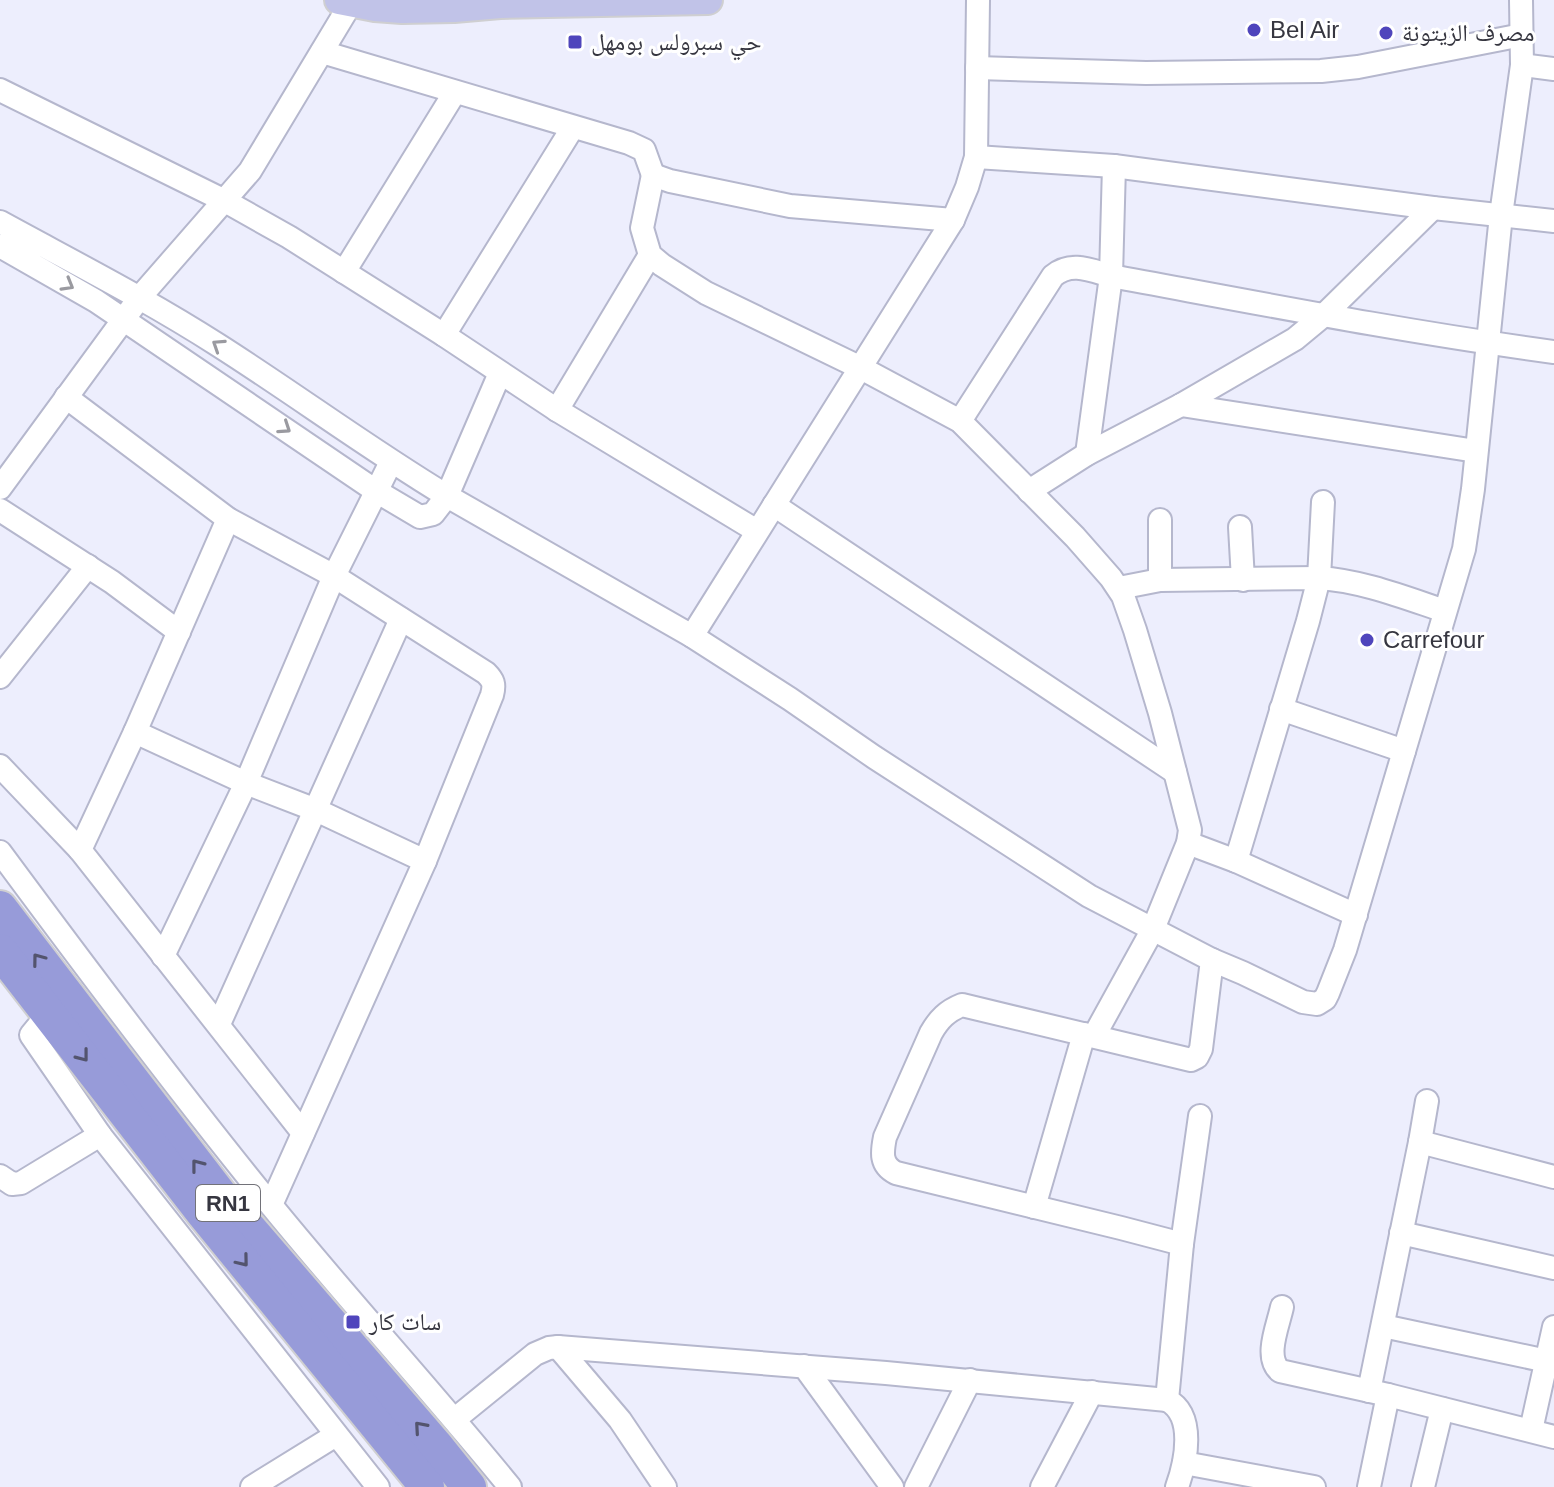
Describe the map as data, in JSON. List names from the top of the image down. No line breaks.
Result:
{"streets":{"highway":["RN1"]},"places":{"other":["Bel Air","مصرف الزيتونة","Carrefour"],"transit":["حي سبرولس بومهل","سات كار"]}}
